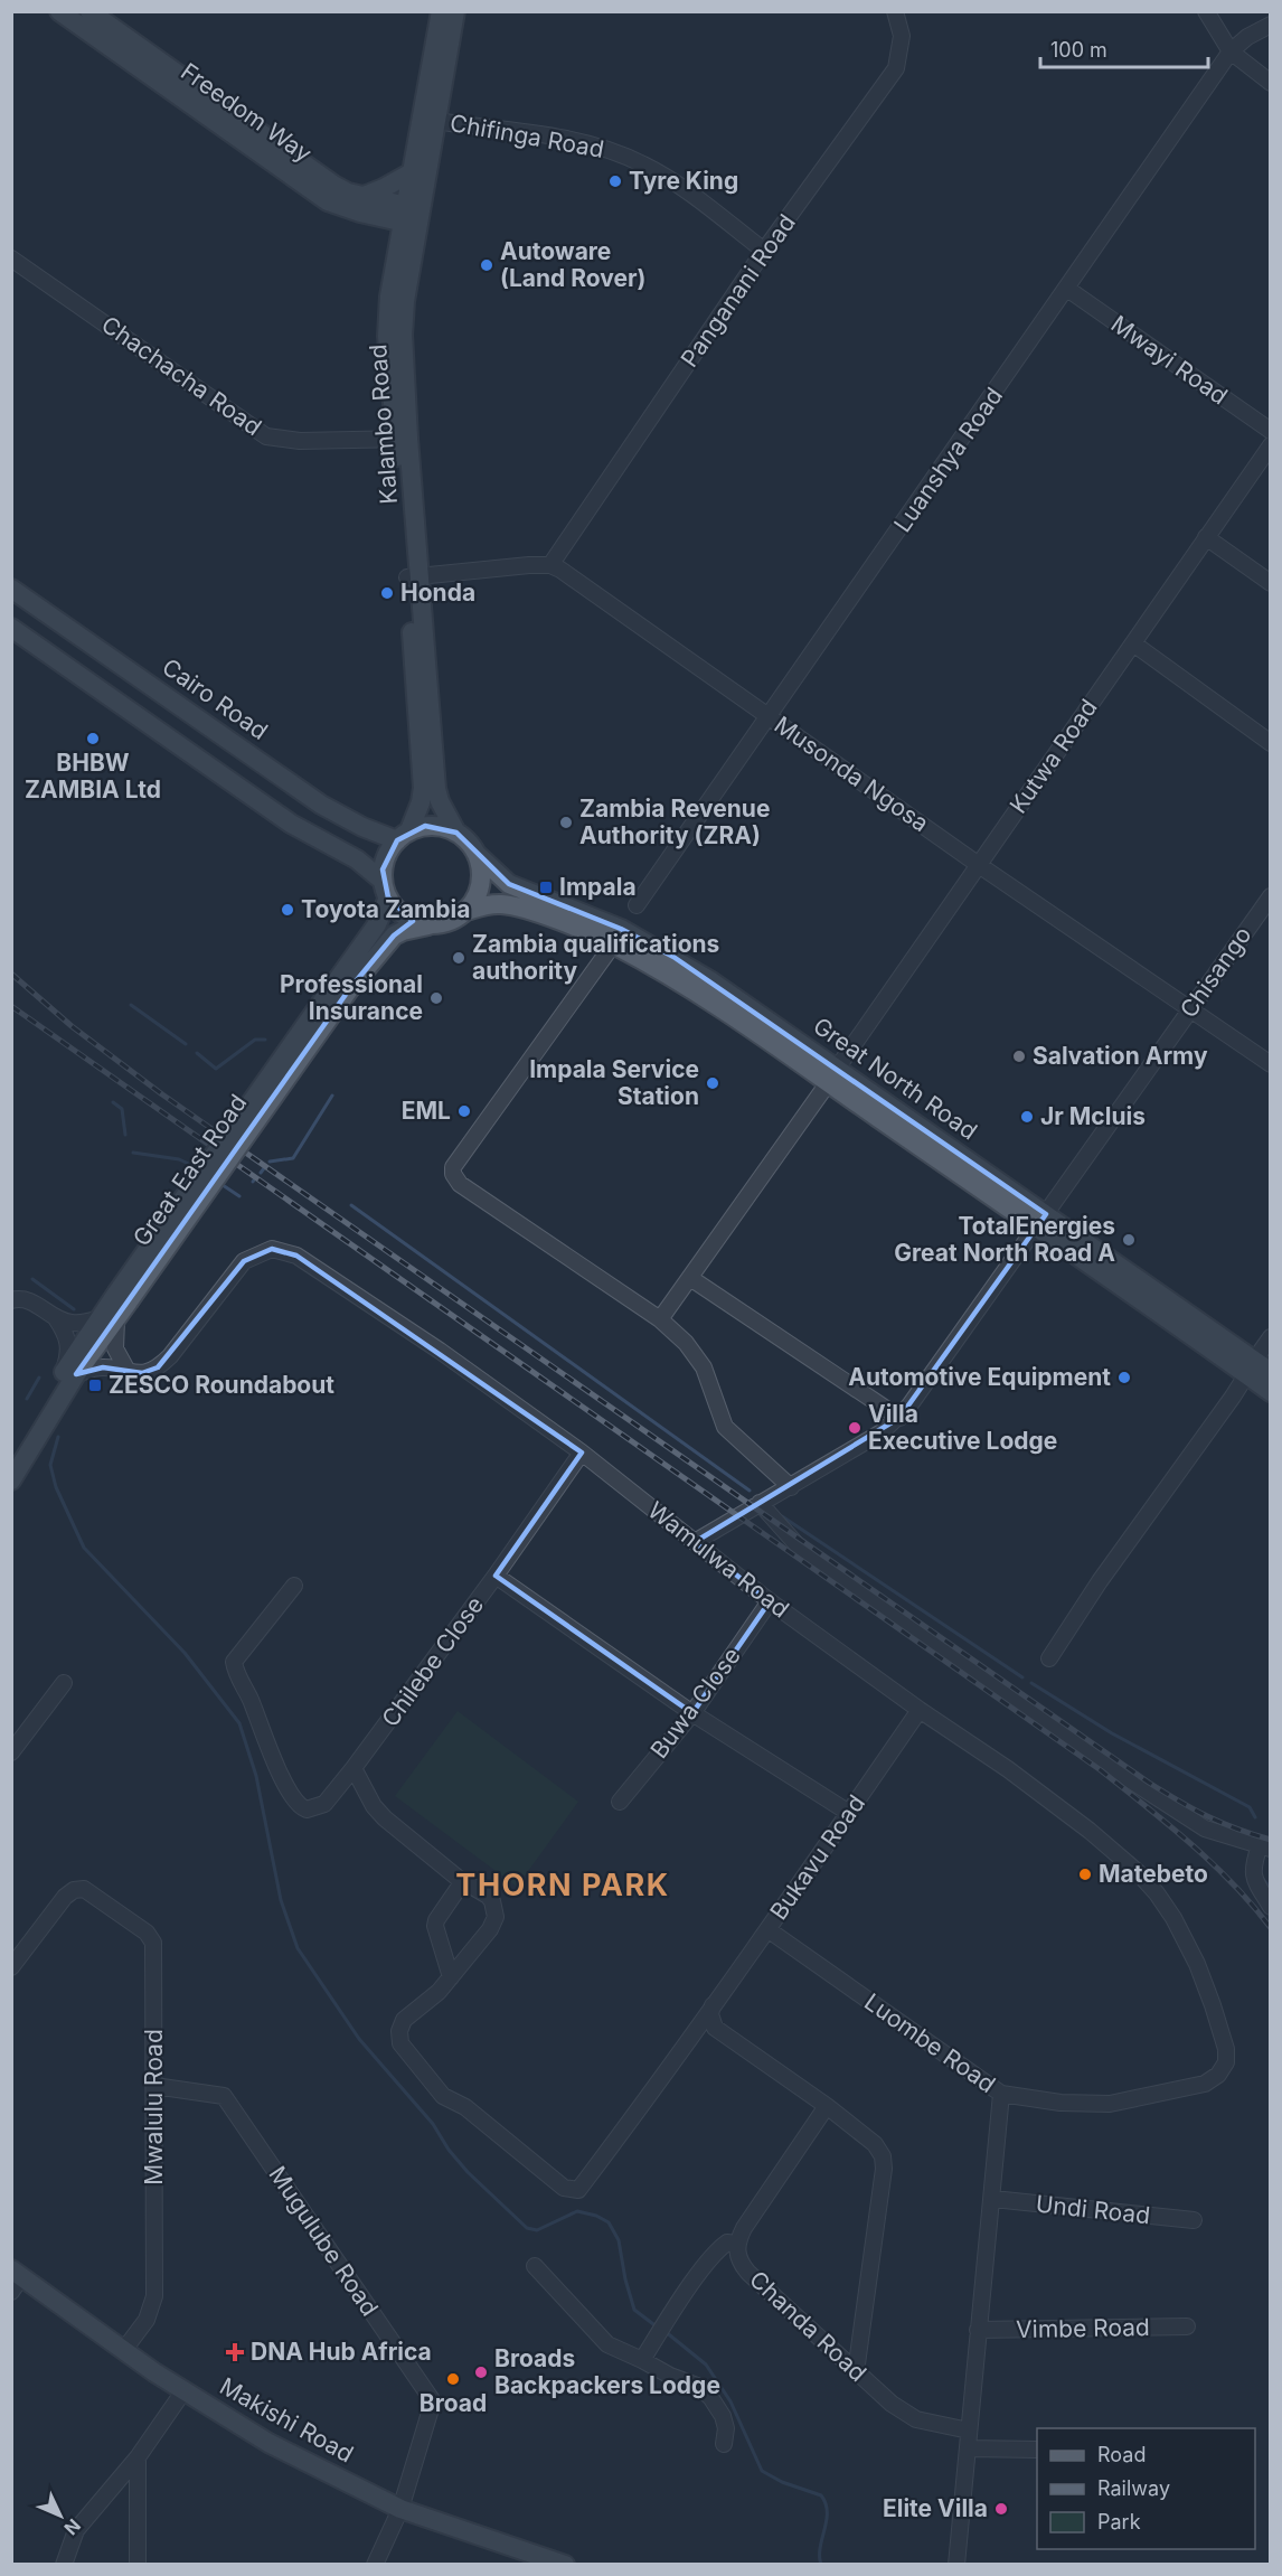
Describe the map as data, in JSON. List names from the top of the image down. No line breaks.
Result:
{"streets":{"main road":["Freedom Way","Kalambo Road","Cairo Road","Great North Road","Great East Road","Makishi Road"],"street":["Chifinga Road","Panganani Road","Mwayi Road","Chachacha Road","Luanshya Road","Kutwa Road","Musonda Ngosa","Chisango","Wamulwa Road","Chilebe Close","Buwa Close","Bukavu Road","Luombe Road","Mwalulu Road","Undi Road","Mugulube Road","Chanda Road","Vimbe Road"]},"crossings":[["Freedom Way","Kalambo Road"],["Chifinga Road","Panganani Road"],["Chifinga Road","Kalambo Road"],["Panganani Road","Musonda Ngosa"],["Mwayi Road","Luanshya Road"],["Chachacha Road","Kalambo Road"],["Kalambo Road","Cairo Road"],["Kalambo Road","Great North Road"],["Kalambo Road","Great East Road"],["Luanshya Road","Musonda Ngosa"],["Cairo Road","Great North Road"],["Cairo Road","Great East Road"],["Kutwa Road","Musonda Ngosa"],["Kutwa Road","Great North Road"],["Musonda Ngosa","Chisango"],["Chisango","Great North Road"],["Chisango","Wamulwa Road"],["Great North Road","Great East Road"],["Great East Road","Wamulwa Road"],["Wamulwa Road","Chilebe Close"],["Wamulwa Road","Buwa Close"],["Wamulwa Road","Bukavu Road"],["Wamulwa Road","Luombe Road"],["Bukavu Road","Luombe Road"],["Mwalulu Road","Mugulube Road"],["Mwalulu Road","Makishi Road"],["Mugulube Road","Makishi Road"]],"districts":["THORN PARK"],"places":{"other":["Tyre King","Autoware (Land Rover)","Honda","BHBW ZAMBIA Ltd","Zambia Revenue Authority (ZRA)","Toyota Zambia","Zambia qualifications authority","Professional Insurance","Salvation Army","Impala Service Station","EML","Jr Mcluis","TotalEnergies Great North Road A","Automotive Equipment","Villa Executive Lodge","Matebeto","Broads Backpackers Lodge","Broad","Elite Villa"],"transit":["Impala","ZESCO Roundabout"],"health":["DNA Hub Africa"]},"legend":["Road","Railway","Park"],"scale_bar":"100 m","north":"bottom right"}
